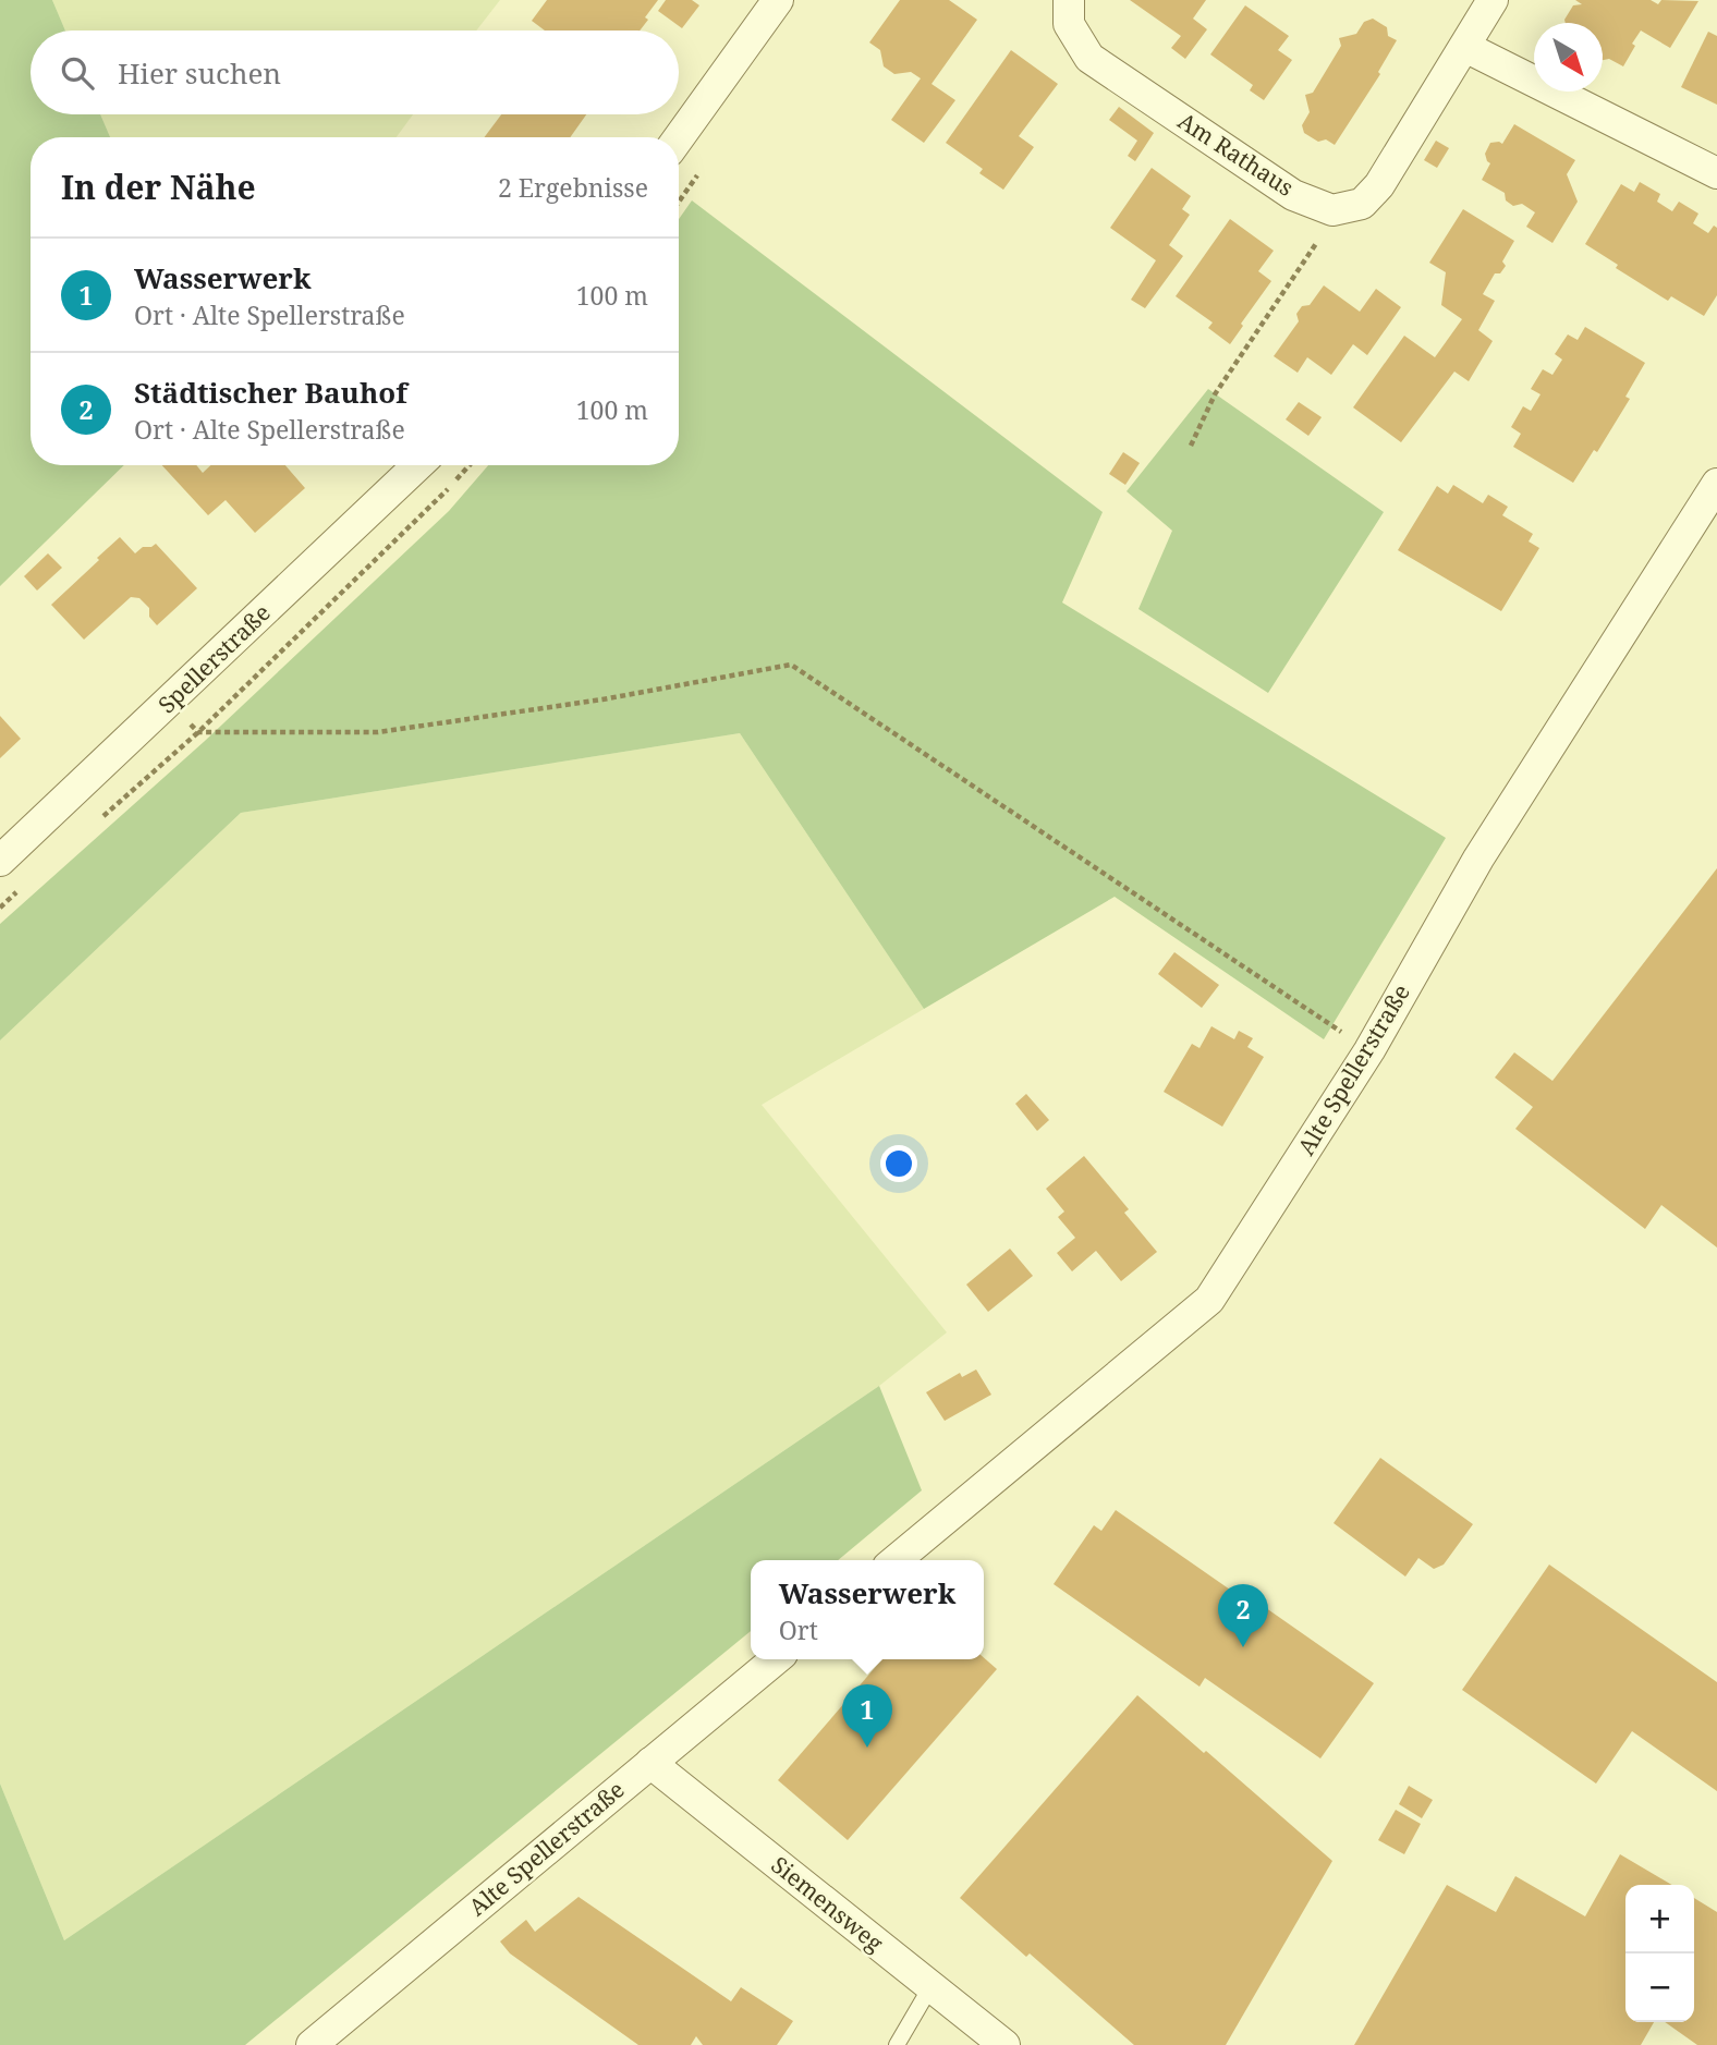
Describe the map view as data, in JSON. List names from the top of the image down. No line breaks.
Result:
{"streets":{"street":["Am Rathaus","Spellerstraße","Alte Spellerstraße","Siemensweg"]},"crossings":[["Alte Spellerstraße","Siemensweg"]],"north":"bottom right","page":{"search":"Hier suchen","heading":["In der Nähe","2 Ergebnisse"],"list":[{"mark":"1","name":"Wasserwerk","note":"Ort · Alte Spellerstraße","value":"100 m"},{"mark":"2","name":"Städtischer Bauhof","note":"Ort · Alte Spellerstraße","value":"100 m"}],"popup":["Wasserwerk","Ort"],"pins":["2","1"],"map_buttons":["+","−"]}}
